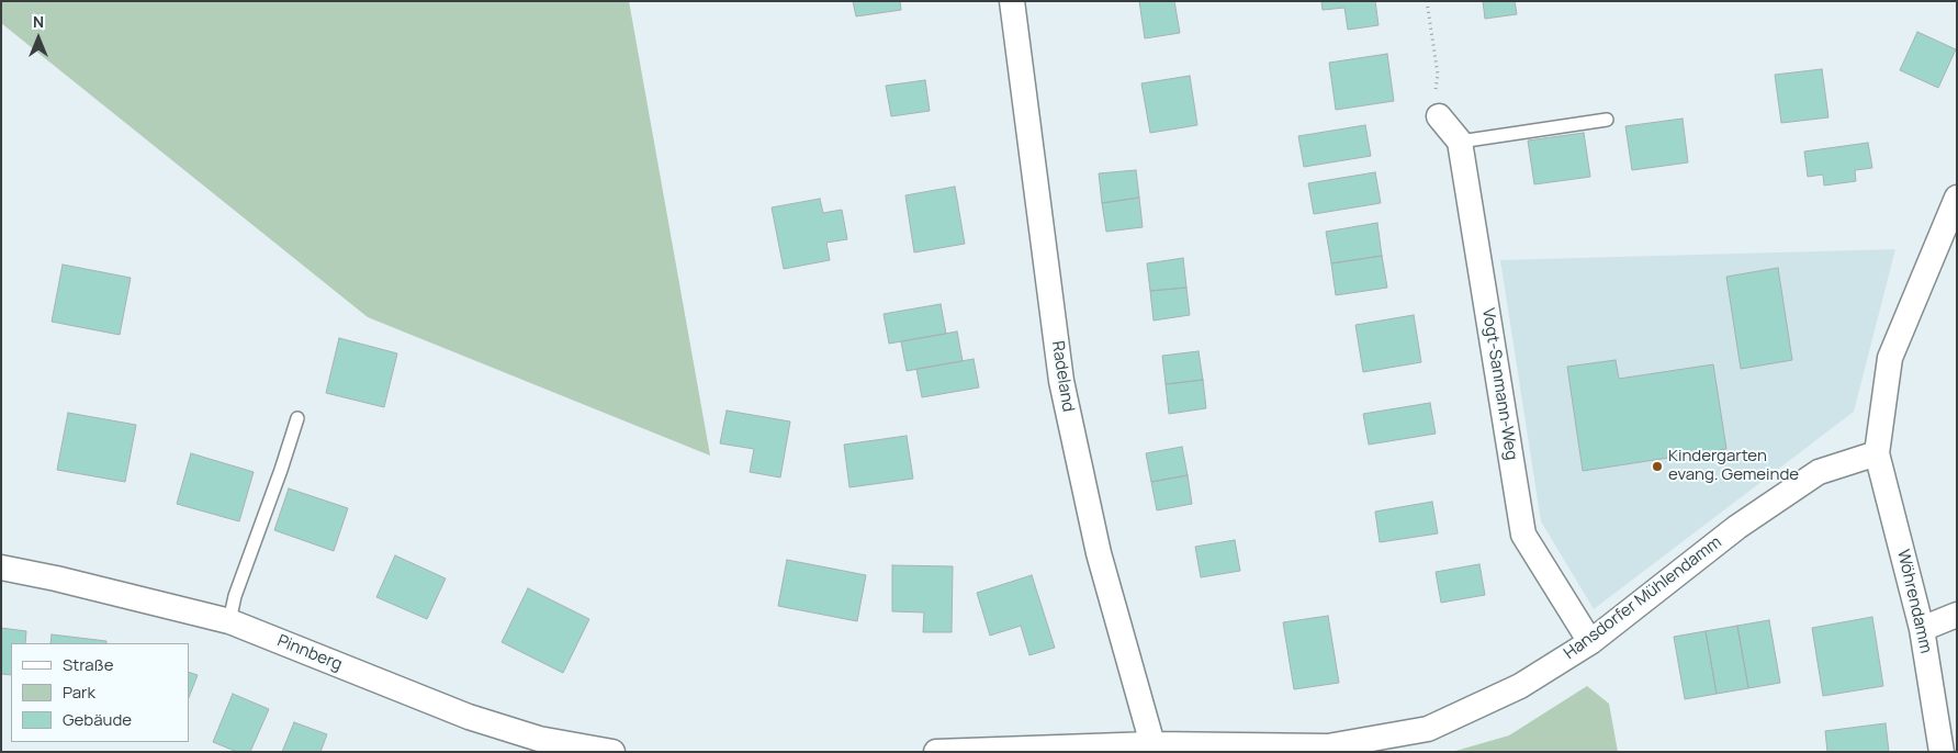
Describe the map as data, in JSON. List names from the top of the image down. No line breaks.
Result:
{"streets":{"street":["Radeland","Vogt-Sanmann-Weg","Hansdorfer Mühlendamm","Wöhrendamm","Pinnberg"]},"crossings":[["Radeland","Hansdorfer Mühlendamm"],["Vogt-Sanmann-Weg","Hansdorfer Mühlendamm"],["Hansdorfer Mühlendamm","Wöhrendamm"]],"places":["Kindergarten evang. Gemeinde"],"legend":["Straße","Park","Gebäude"],"north":"top"}
